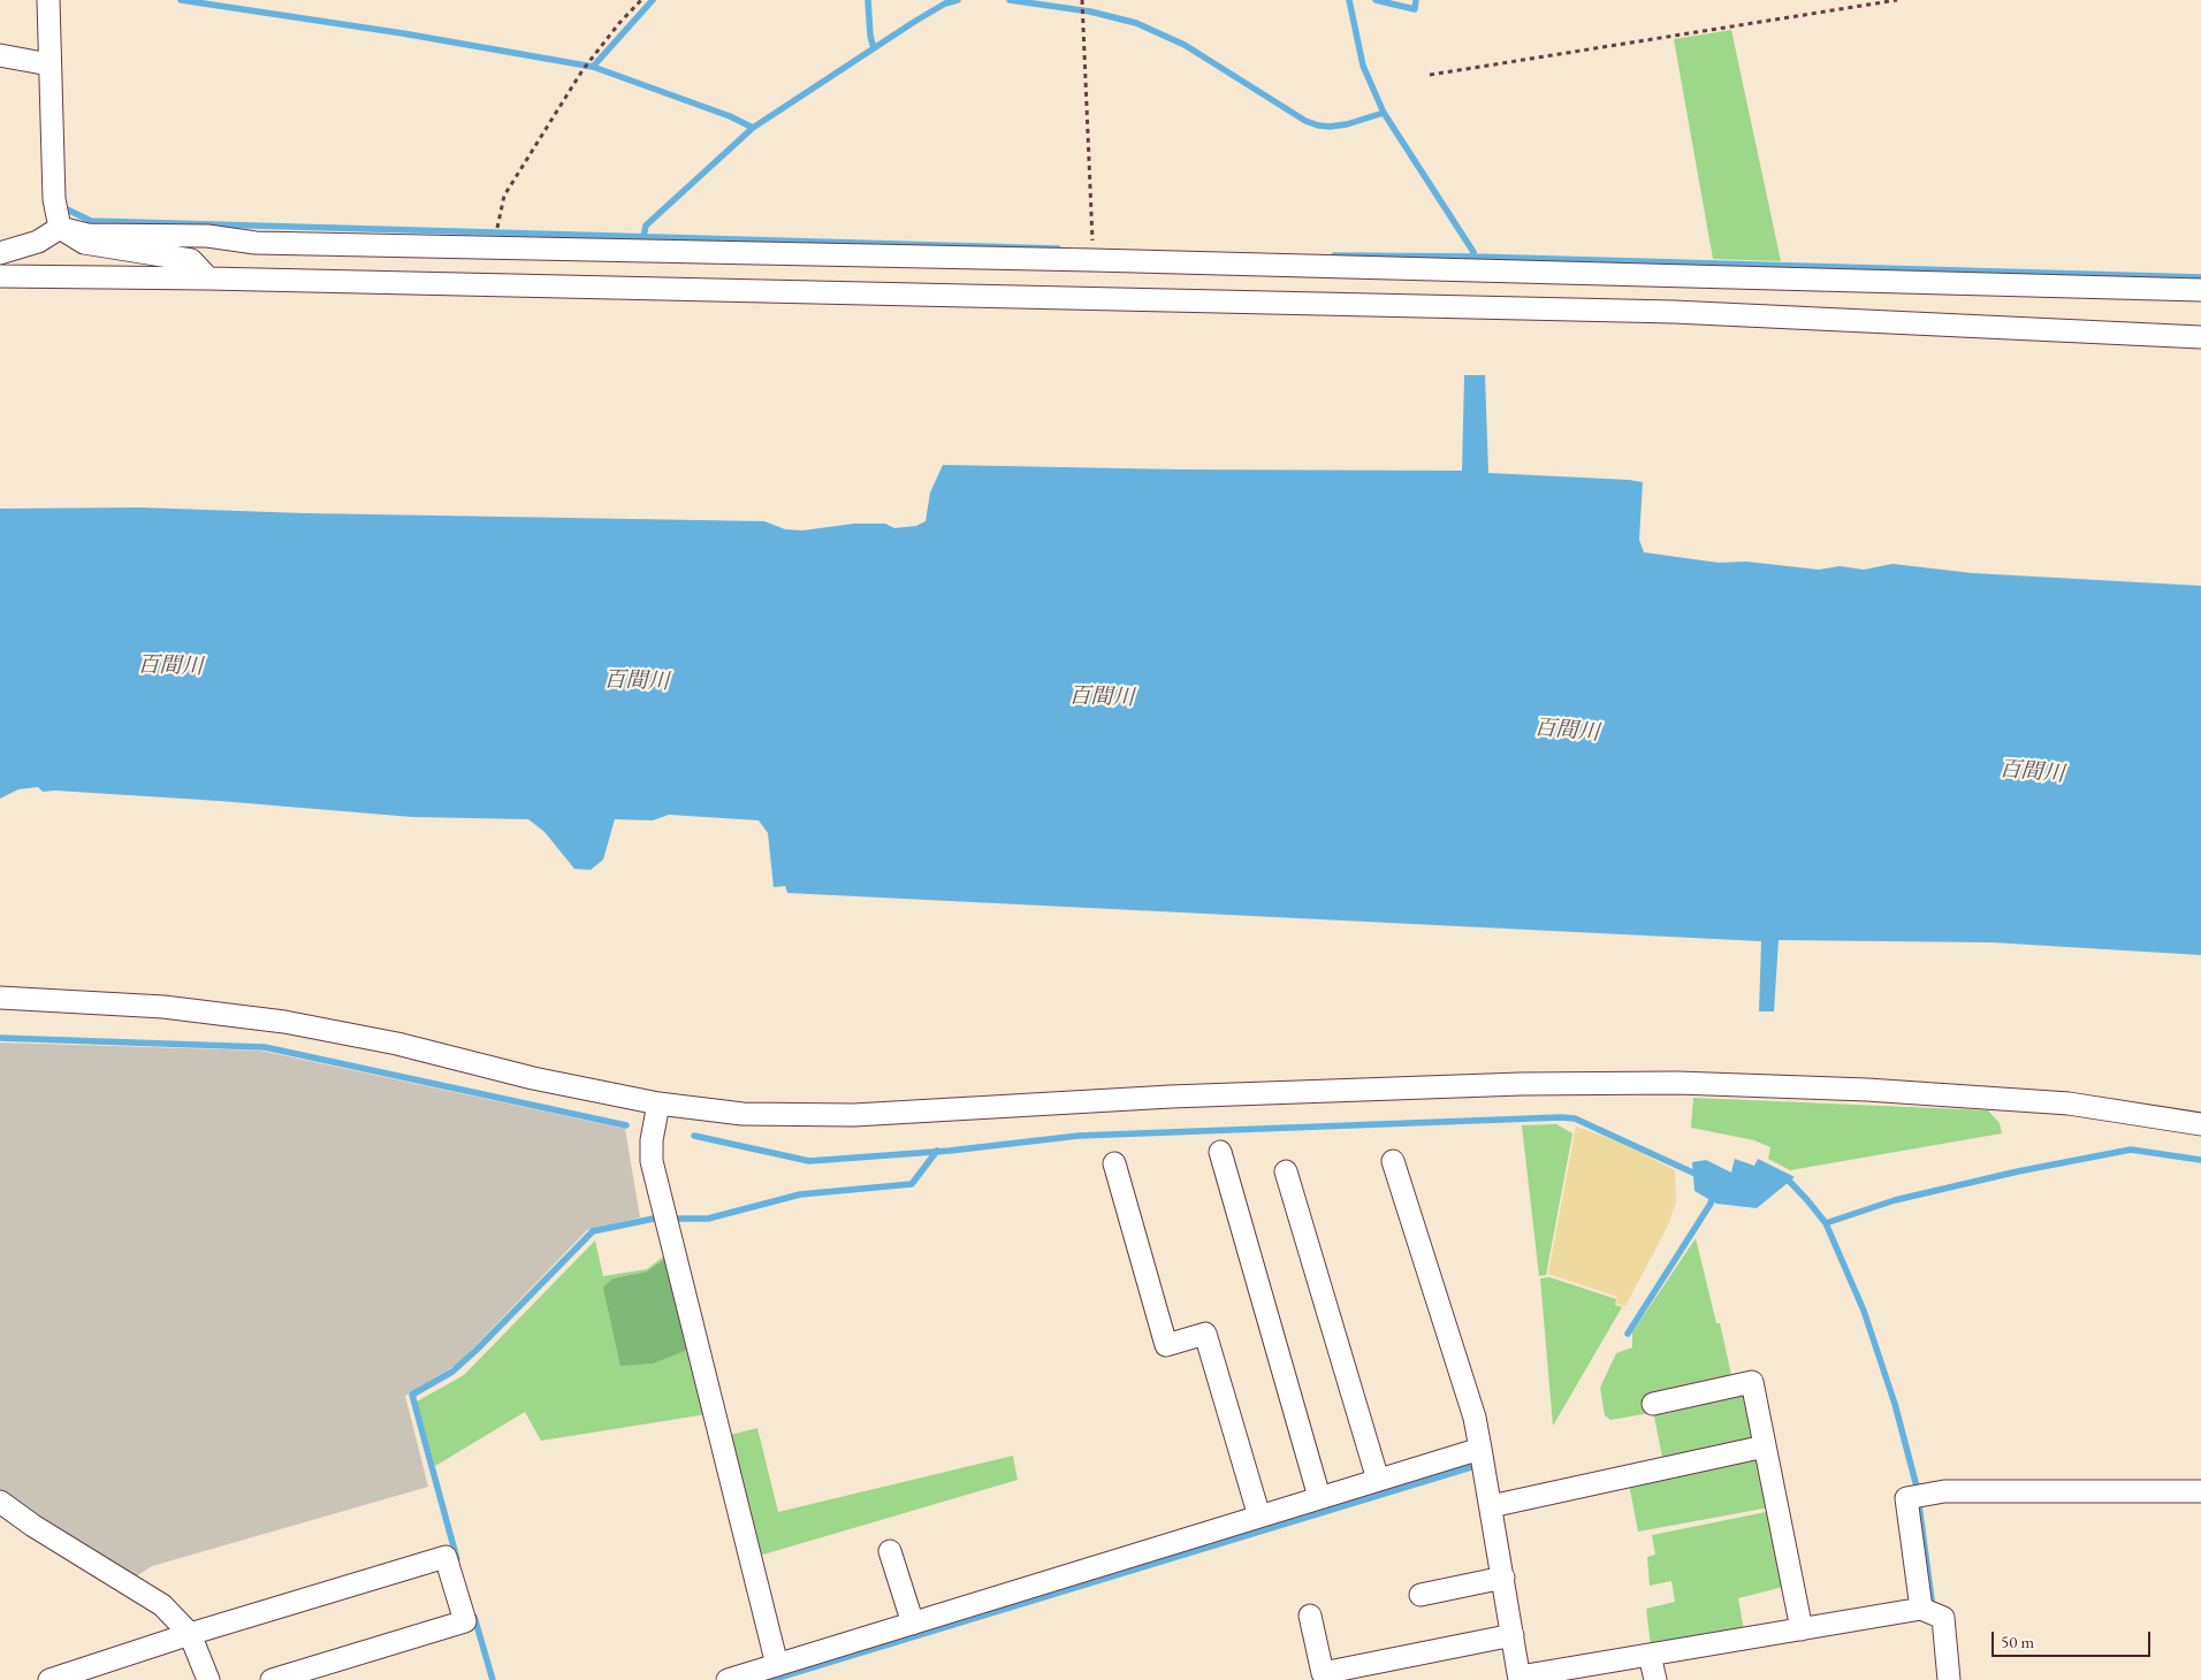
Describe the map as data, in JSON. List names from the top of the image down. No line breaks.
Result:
{"water":["百間川"],"scale_bar":"50 m"}
